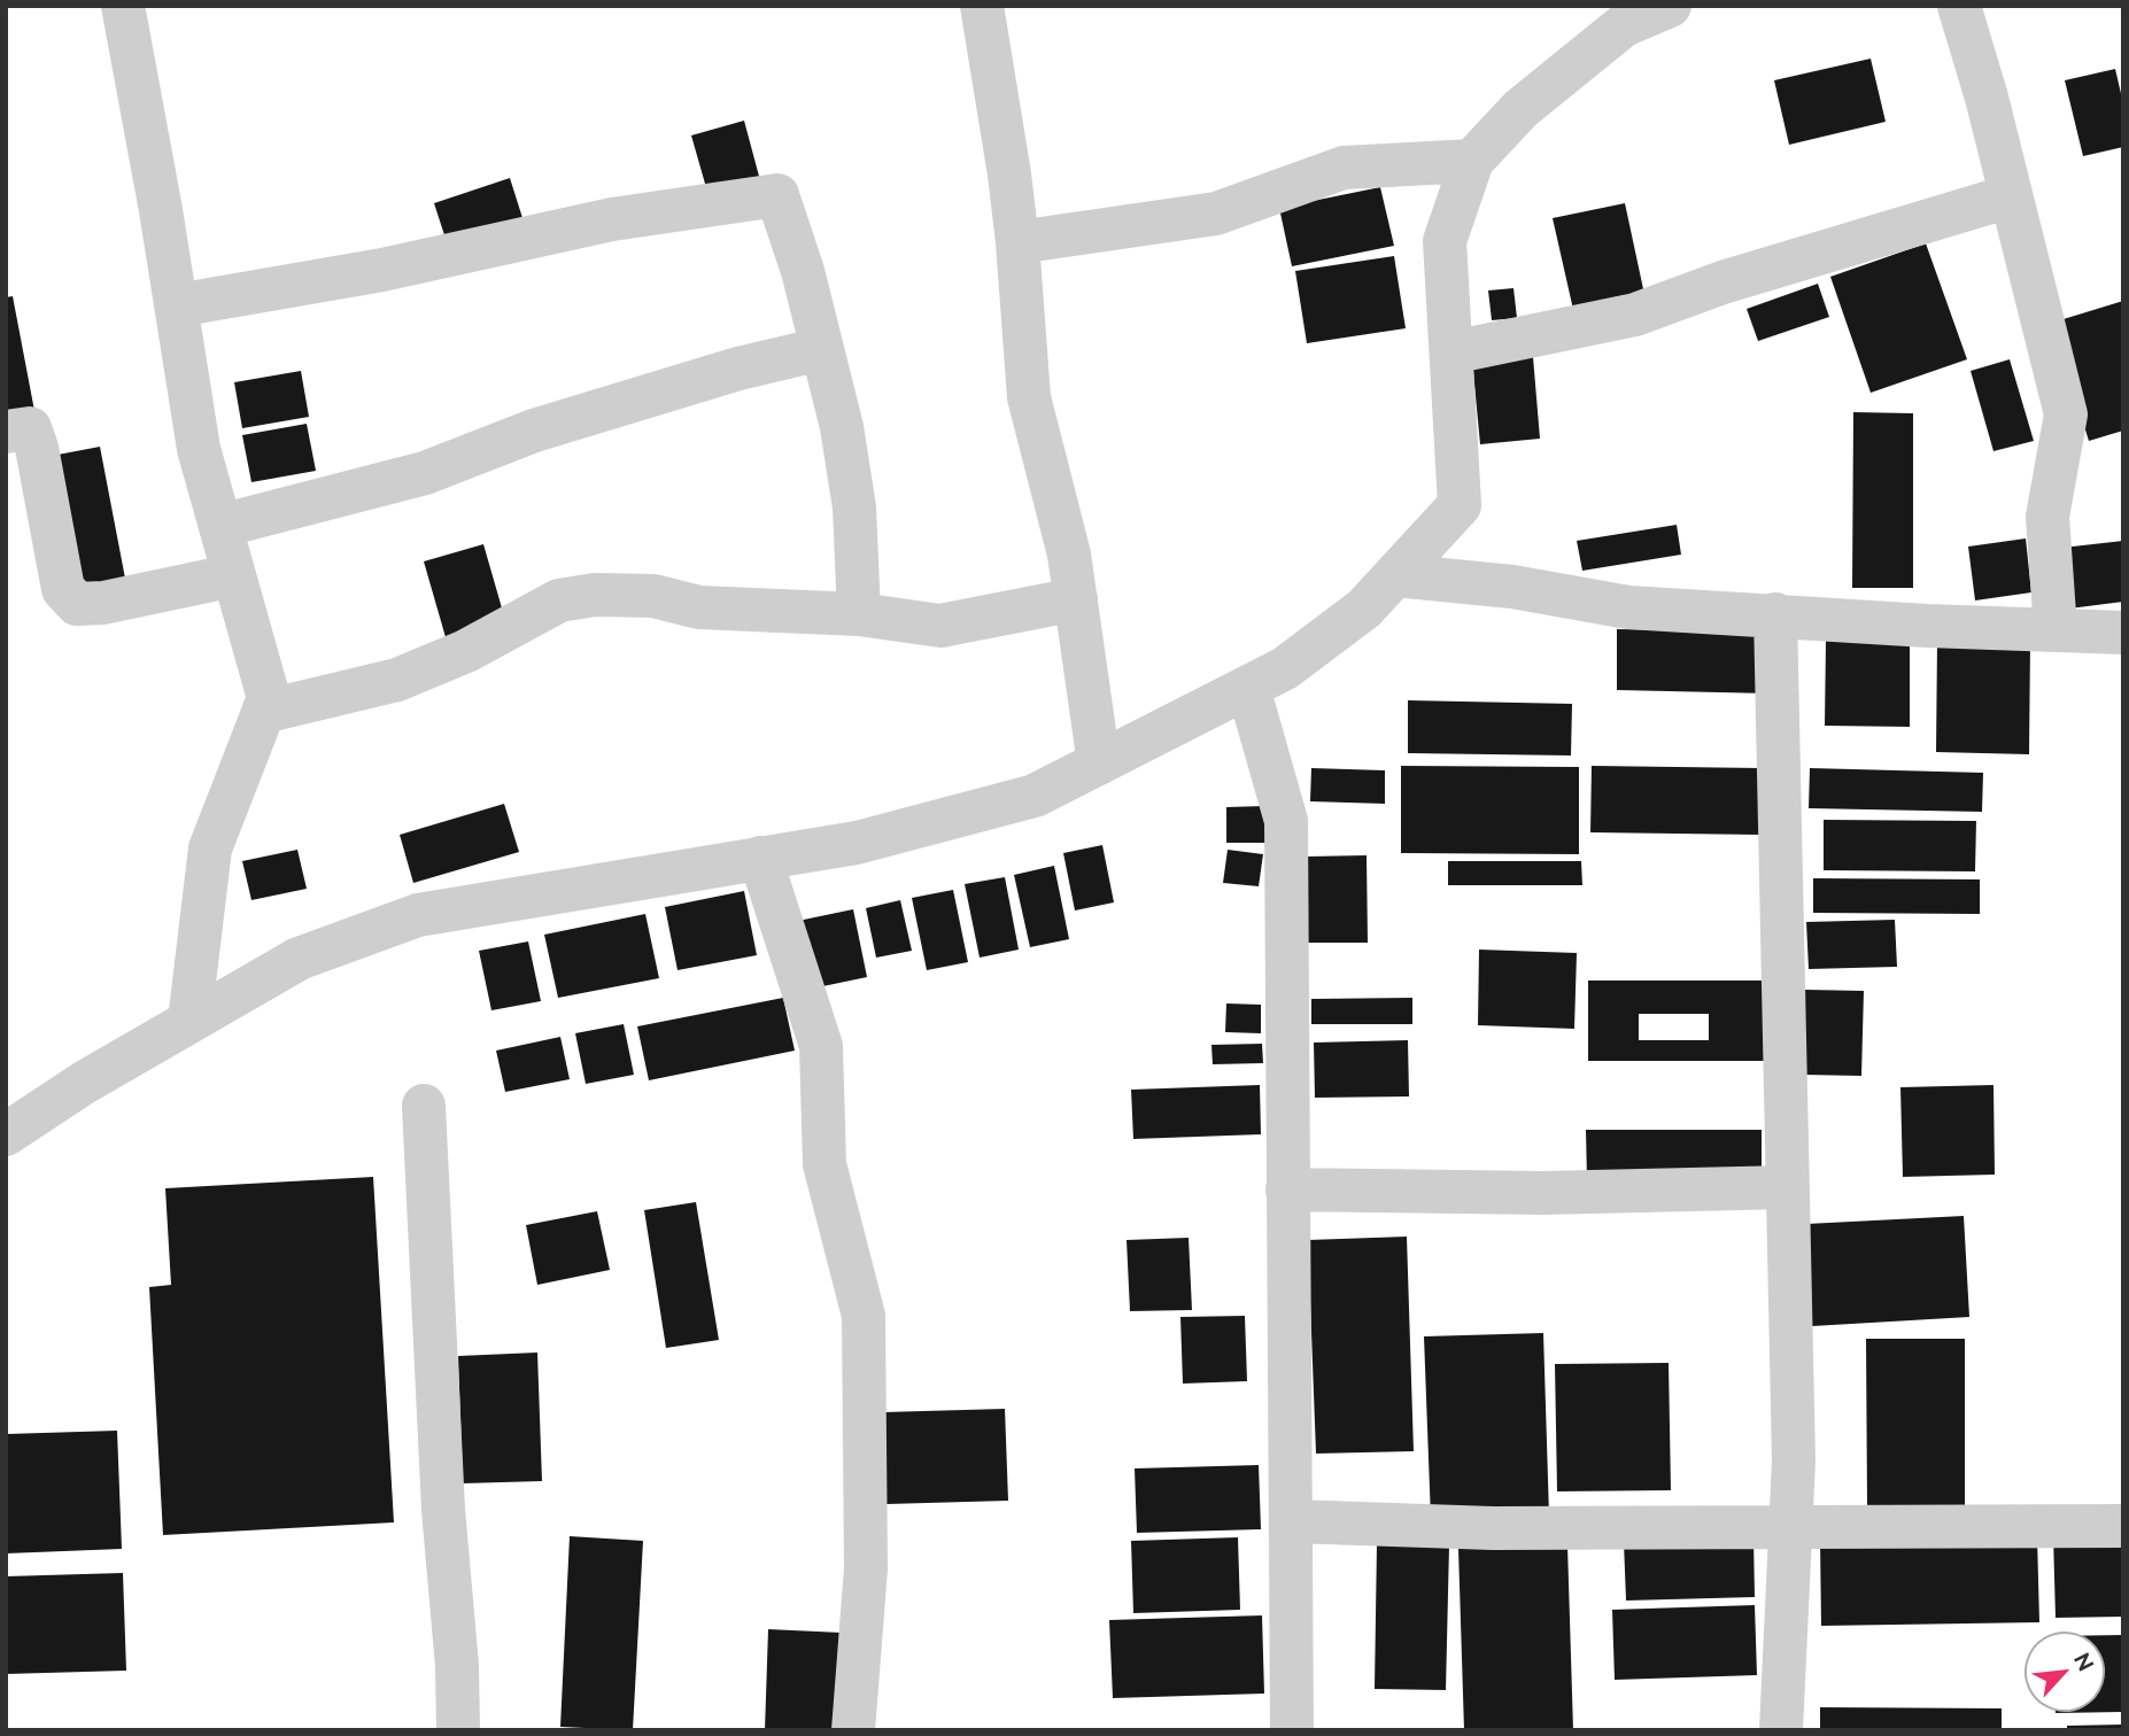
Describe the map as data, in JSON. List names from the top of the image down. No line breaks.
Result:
{"north":"top right"}
